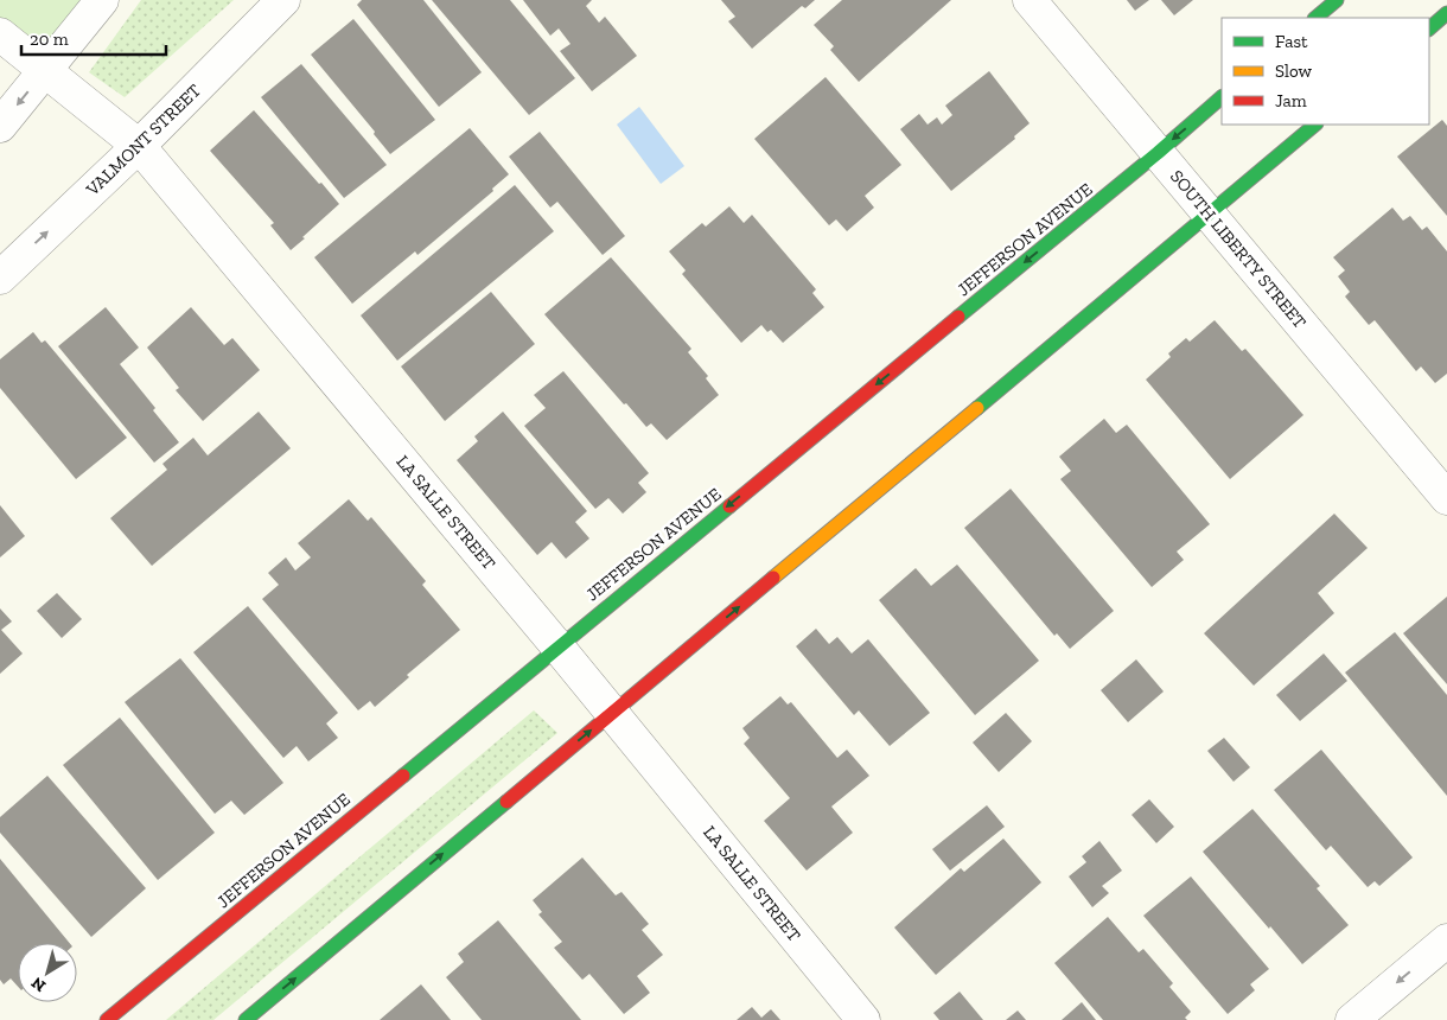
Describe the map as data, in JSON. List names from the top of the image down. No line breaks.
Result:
{"streets":{"street":["VALMONT STREET","JEFFERSON AVENUE","SOUTH LIBERTY STREET","LA SALLE STREET"]},"crossings":[["VALMONT STREET","LA SALLE STREET"],["JEFFERSON AVENUE","SOUTH LIBERTY STREET"],["JEFFERSON AVENUE","LA SALLE STREET"]],"legend":["Fast","Slow","Jam"],"scale_bar":"20 m","north":"bottom left"}
